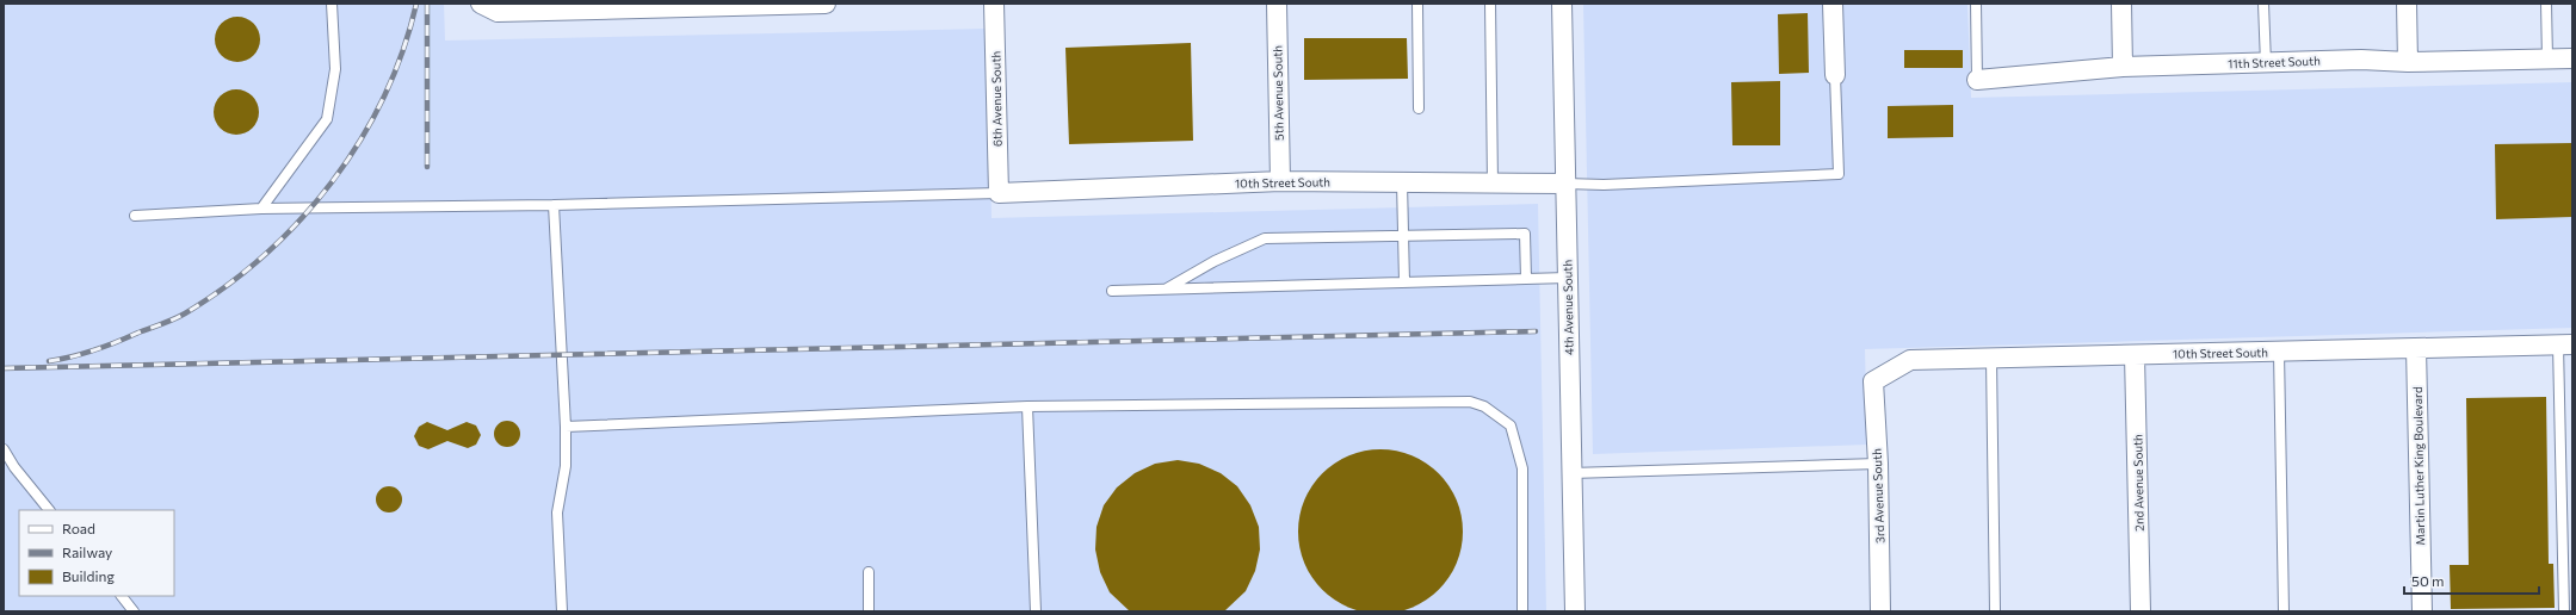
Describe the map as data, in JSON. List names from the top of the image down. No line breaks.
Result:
{"streets":{"street":["11th Street South","5th Avenue South","6th Avenue South","10th Street South","4th Avenue South","Martin Luther King Boulevard","2nd Avenue South","3rd Avenue South"]},"crossings":[["5th Avenue South","10th Street South"],["6th Avenue South","10th Street South"],["10th Street South","4th Avenue South"],["10th Street South","Martin Luther King Boulevard"],["10th Street South","2nd Avenue South"],["10th Street South","3rd Avenue South"]],"legend":["Road","Railway","Building"],"scale_bar":"50 m"}
